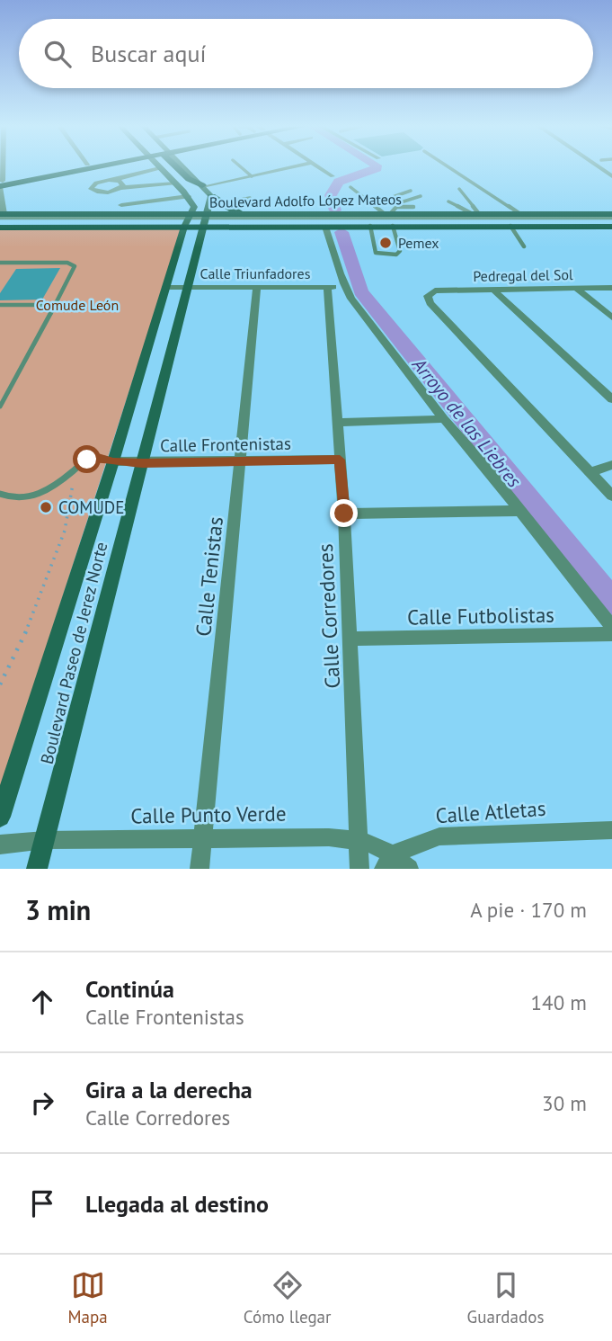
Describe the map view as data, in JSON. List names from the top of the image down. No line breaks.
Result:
{"streets":{"main road":["Boulevard Adolfo López Mateos","Boulevard Paseo de Jerez Norte"],"street":["Calle Triunfadores","Pedregal del Sol","Calle Frontenistas","Calle Tenistas","Calle Corredores","Calle Futbolistas","Calle Atletas","Calle Punto Verde"]},"crossings":[["Boulevard Adolfo López Mateos","Boulevard Paseo de Jerez Norte"],["Calle Triunfadores","Calle Tenistas"],["Calle Triunfadores","Calle Corredores"],["Calle Triunfadores","Boulevard Paseo de Jerez Norte"],["Calle Frontenistas","Calle Tenistas"],["Calle Frontenistas","Calle Corredores"],["Calle Frontenistas","Boulevard Paseo de Jerez Norte"],["Calle Tenistas","Calle Punto Verde"],["Calle Corredores","Calle Futbolistas"],["Calle Corredores","Calle Punto Verde"],["Boulevard Paseo de Jerez Norte","Calle Punto Verde"],["Calle Atletas","Calle Punto Verde"]],"water":["Arroyo de las Liebres"],"parks":["Comude León"],"places":["Pemex","COMUDE"],"page":{"search":"Buscar aquí","heading":["3 min","A pie · 170 m"],"list":[["Continúa","Calle Frontenistas","140 m"],["Gira a la derecha","Calle Corredores","30 m"],"Llegada al destino"],"nav":["Mapa","Cómo llegar","Guardados"]}}
